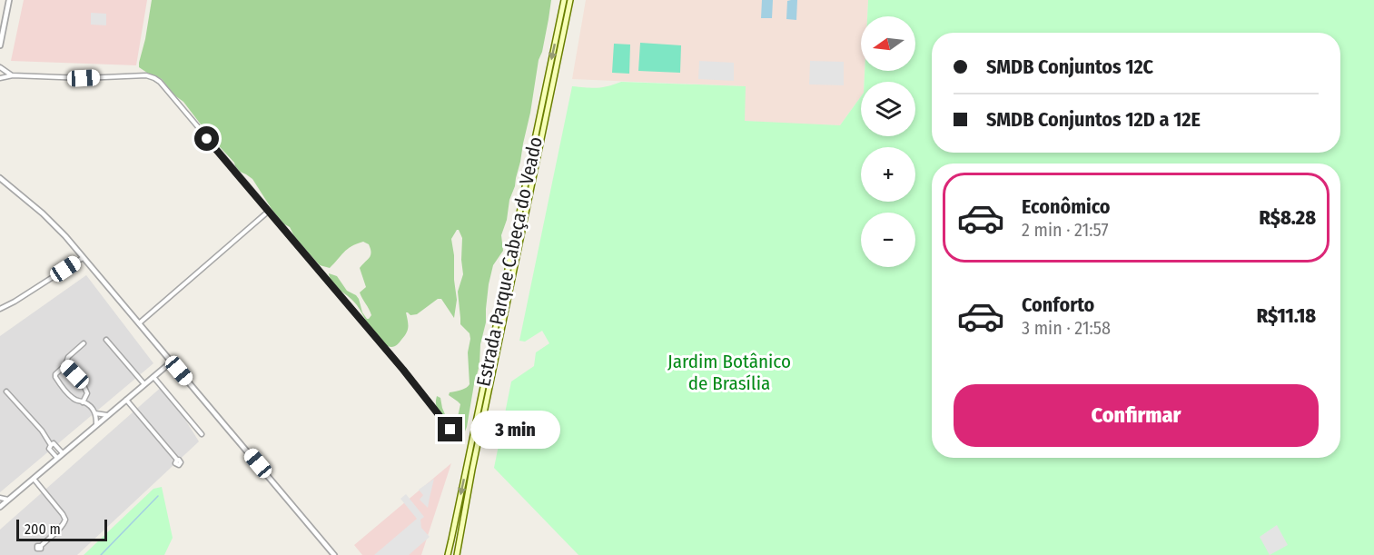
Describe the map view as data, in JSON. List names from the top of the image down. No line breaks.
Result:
{"streets":{"main road":["Estrada Parque Cabeça do Veado"]},"parks":["Jardim Botânico de Brasília"],"scale_bar":"200 m","north":"left","page":{"map_buttons":["+","−"],"banner":["SMDB Conjuntos 12C","SMDB Conjuntos 12D a 12E"],"list":[{"name":"Econômico","note":"2 min · 21:57","value":"R$8.28"},{"name":"Conforto","note":"3 min · 21:58","value":"R$11.18"}],"buttons":"Confirmar","bubble":"3 min","scale":"200 m"}}
